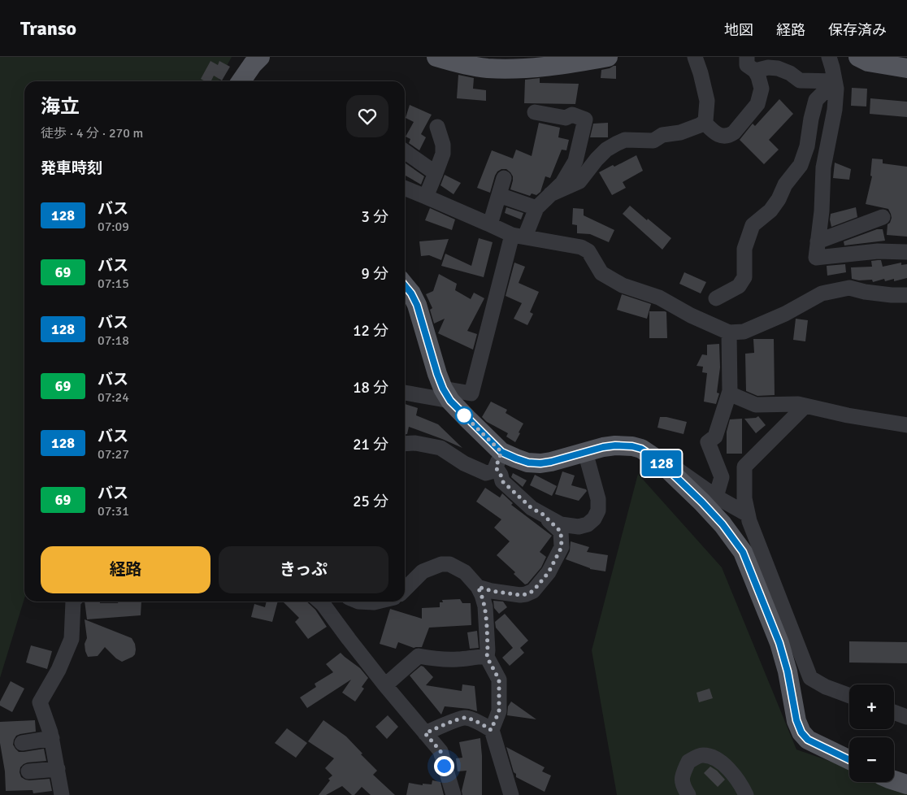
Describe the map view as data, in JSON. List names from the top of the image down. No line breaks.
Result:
{"lines":["bus line 128"],"page":{"header":"Transo","nav":["地図","経路","保存済み"],"on_map":"128","heading":[["海立","徒歩 · 4 分 · 270 m"],"発車時刻"],"list":[{"mark":"128","name":"バス","note":"07:09","value":"3 分"},{"mark":"69","name":"バス","note":"07:15","value":"9 分"},{"mark":"128","name":"バス","note":"07:18","value":"12 分"},{"mark":"69","name":"バス","note":"07:24","value":"18 分"},{"mark":"128","name":"バス","note":"07:27","value":"21 分"},{"mark":"69","name":"バス","note":"07:31","value":"25 分"}],"buttons":["経路","きっぷ"],"map_buttons":["+","−"]}}
